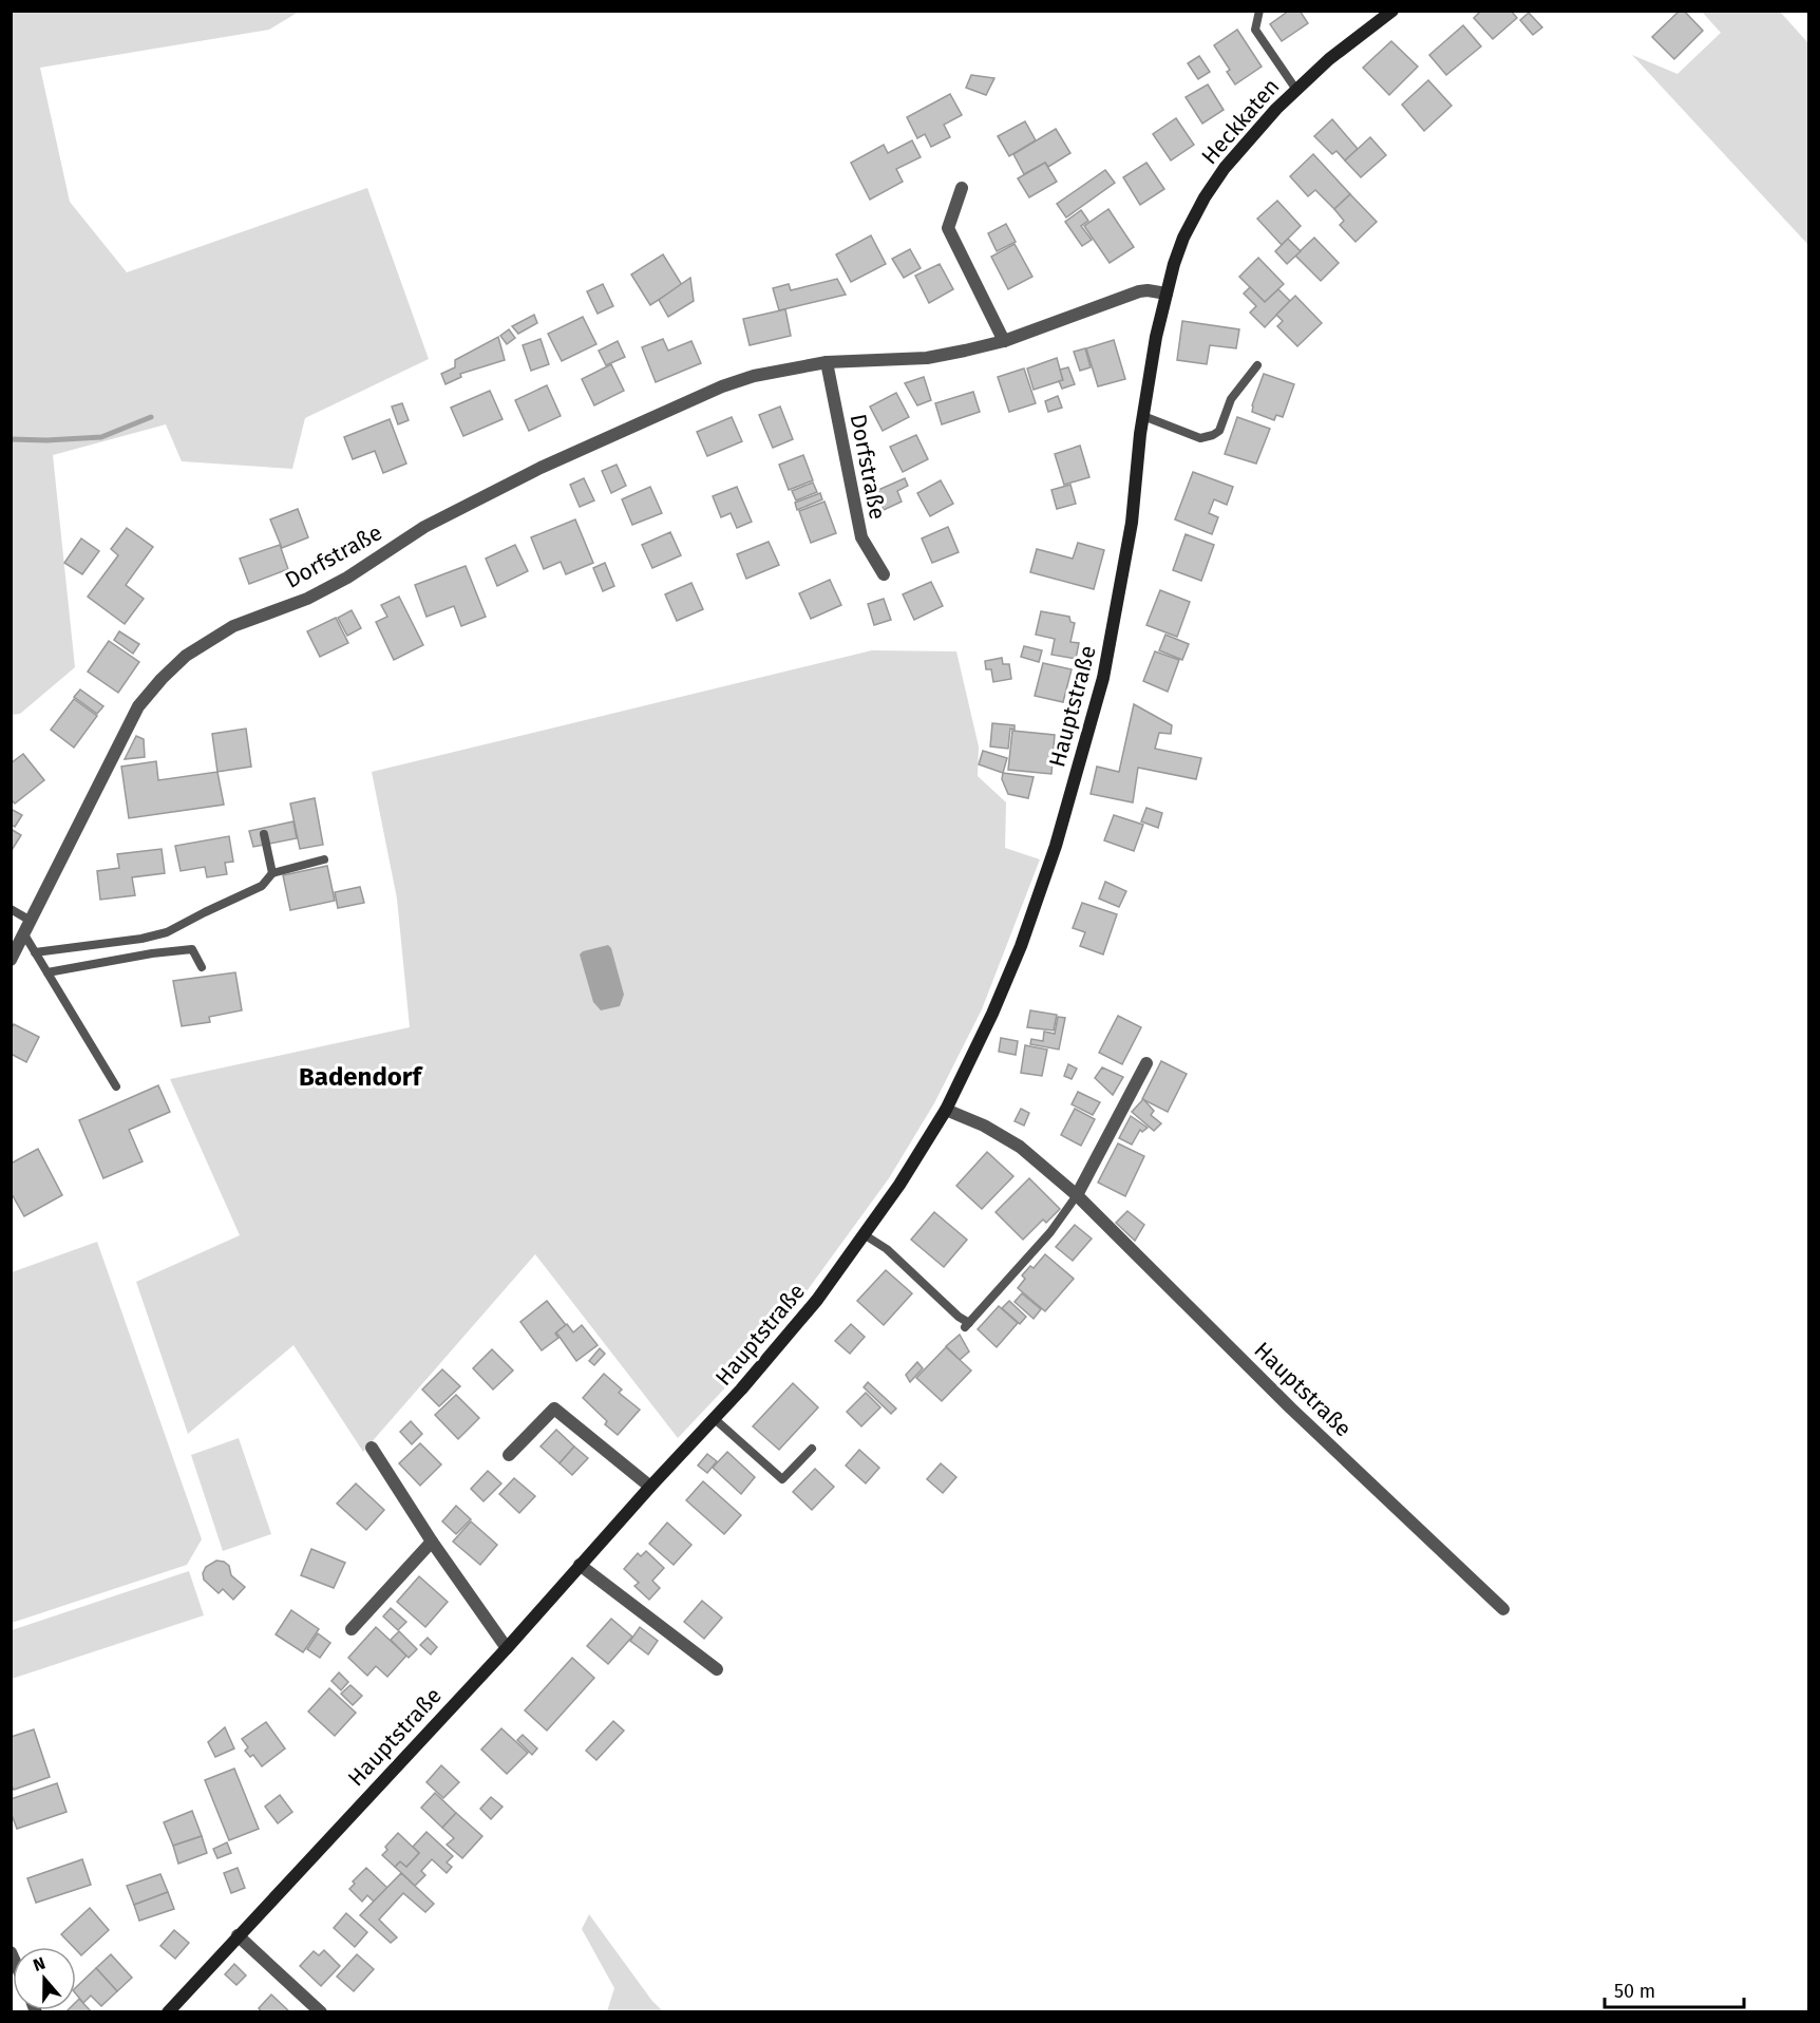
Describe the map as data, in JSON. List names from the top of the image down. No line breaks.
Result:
{"streets":{"main road":["Heckkaten","Hauptstraße"],"street":["Dorfstraße"]},"crossings":[["Heckkaten","Dorfstraße"],["Heckkaten","Hauptstraße"],["Dorfstraße","Hauptstraße"]],"districts":["Badendorf"],"scale_bar":"50 m","north":"top"}
